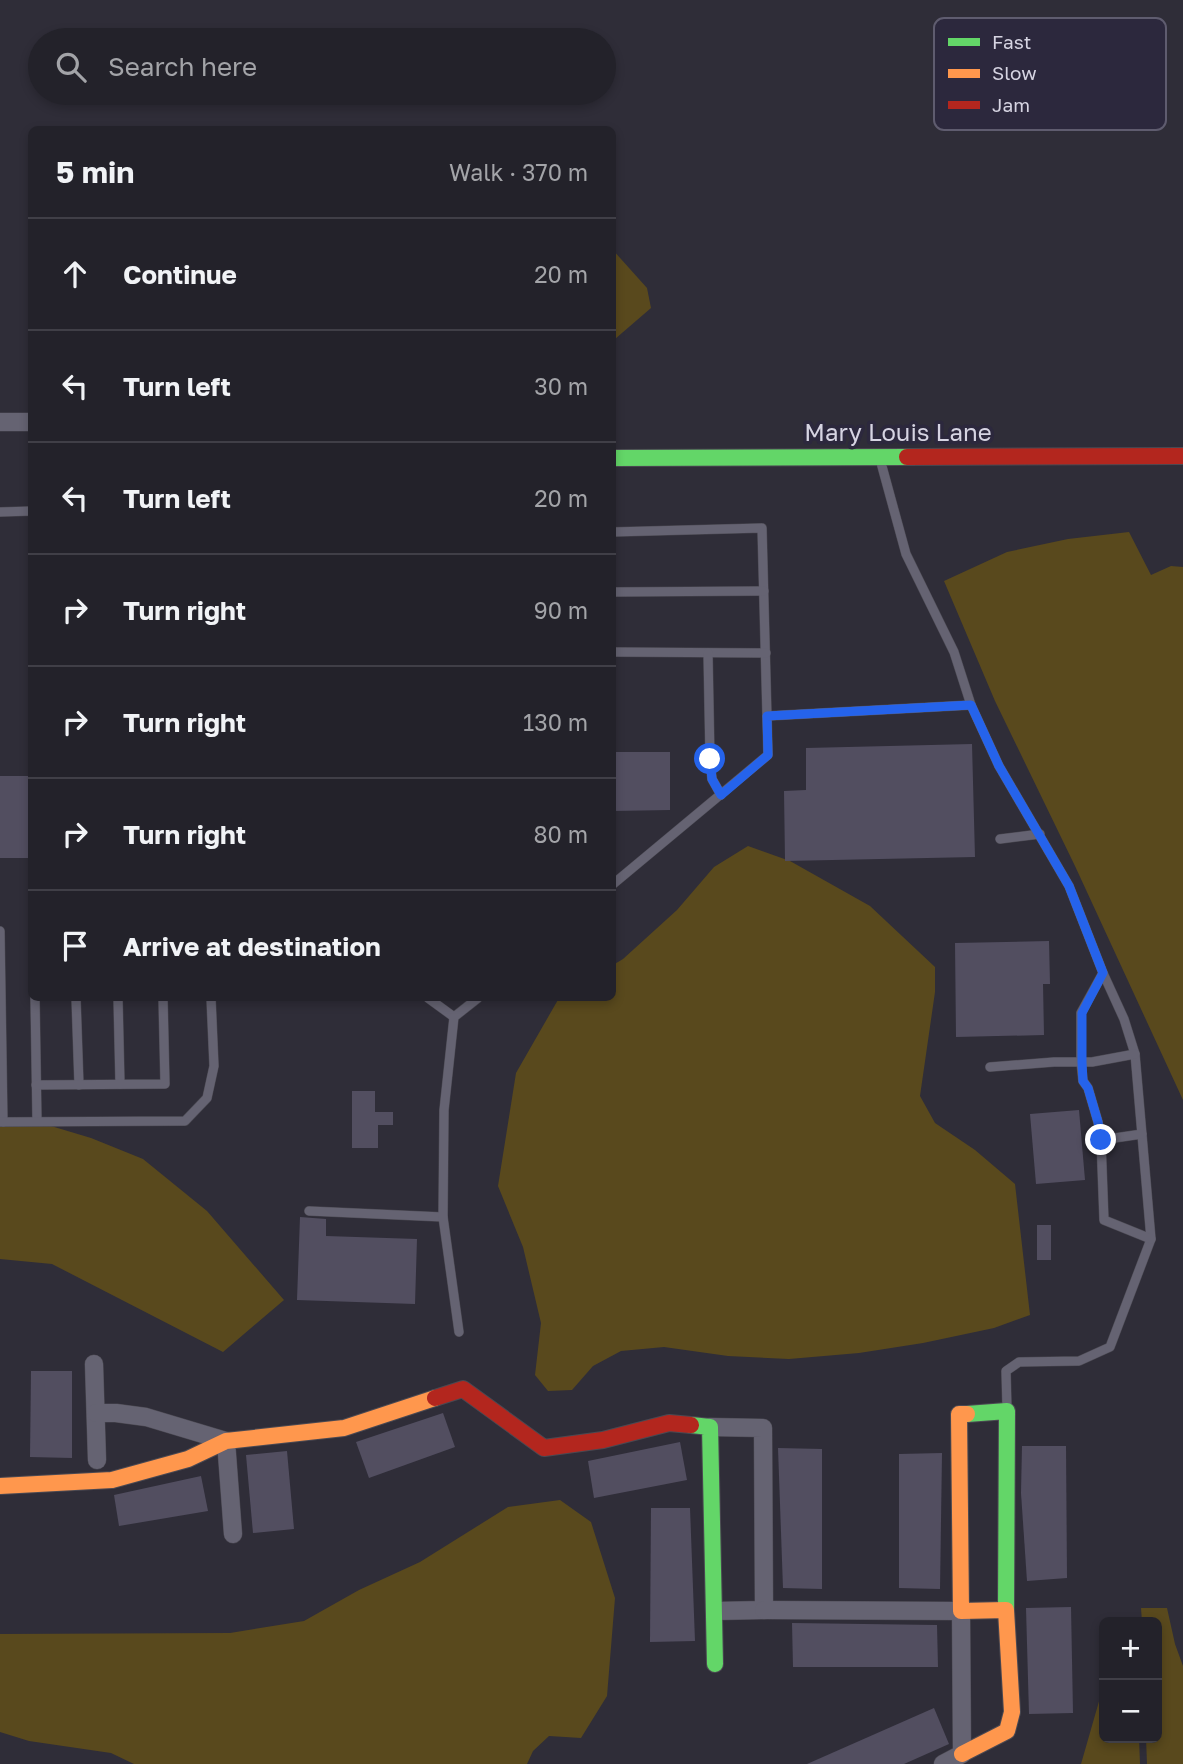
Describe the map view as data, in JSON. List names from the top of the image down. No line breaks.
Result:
{"streets":{"street":["Mary Louis Lane"]},"legend":["Fast","Slow","Jam"],"page":{"search":"Search here","heading":["5 min","Walk · 370 m"],"list":[["Continue","20 m"],["Turn left","30 m"],["Turn left","20 m"],["Turn right","90 m"],["Turn right","130 m"],["Turn right","80 m"],"Arrive at destination"],"map_buttons":["+","−"]}}
